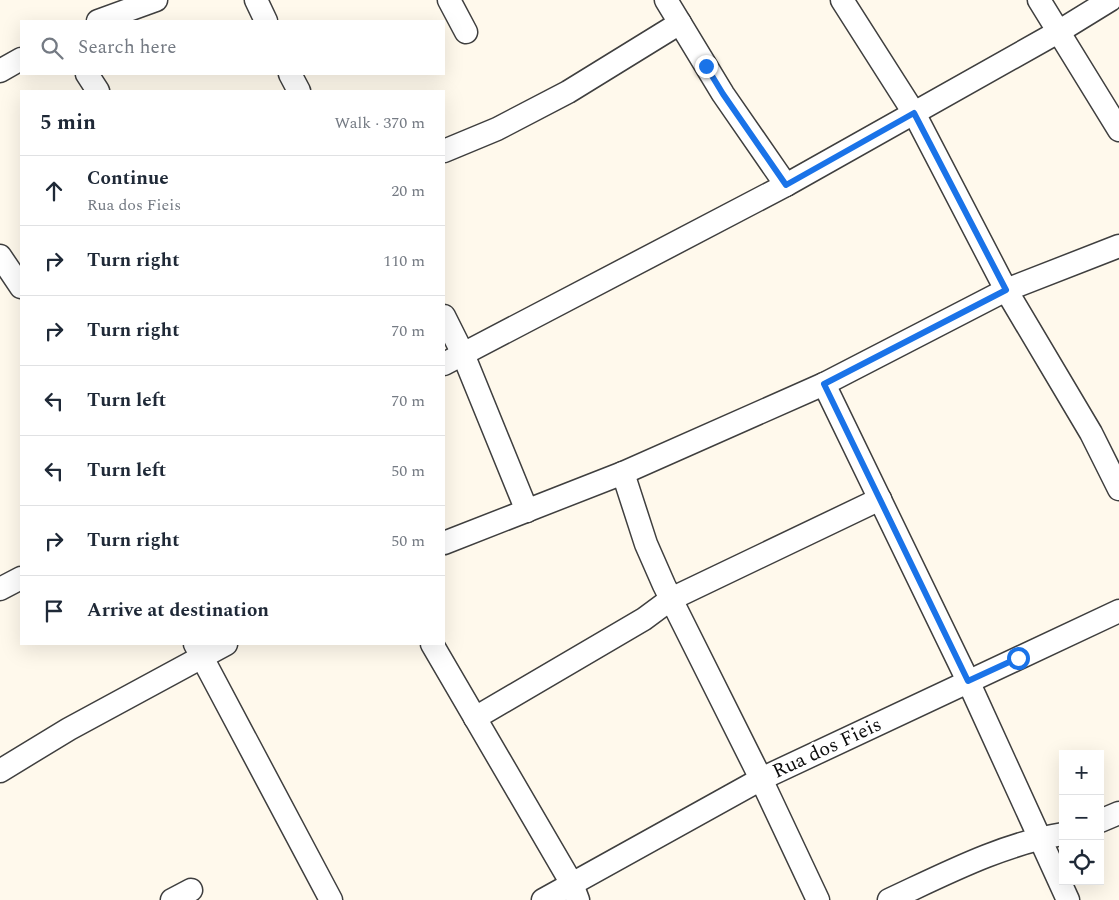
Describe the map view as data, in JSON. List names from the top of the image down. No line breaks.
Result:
{"streets":{"street":["Rua dos Fieis"]},"page":{"search":"Search here","heading":["5 min","Walk · 370 m"],"list":[["Continue","Rua dos Fieis","20 m"],["Turn right","110 m"],["Turn right","70 m"],["Turn left","70 m"],["Turn left","50 m"],["Turn right","50 m"],"Arrive at destination"],"map_buttons":["+","−"]}}
